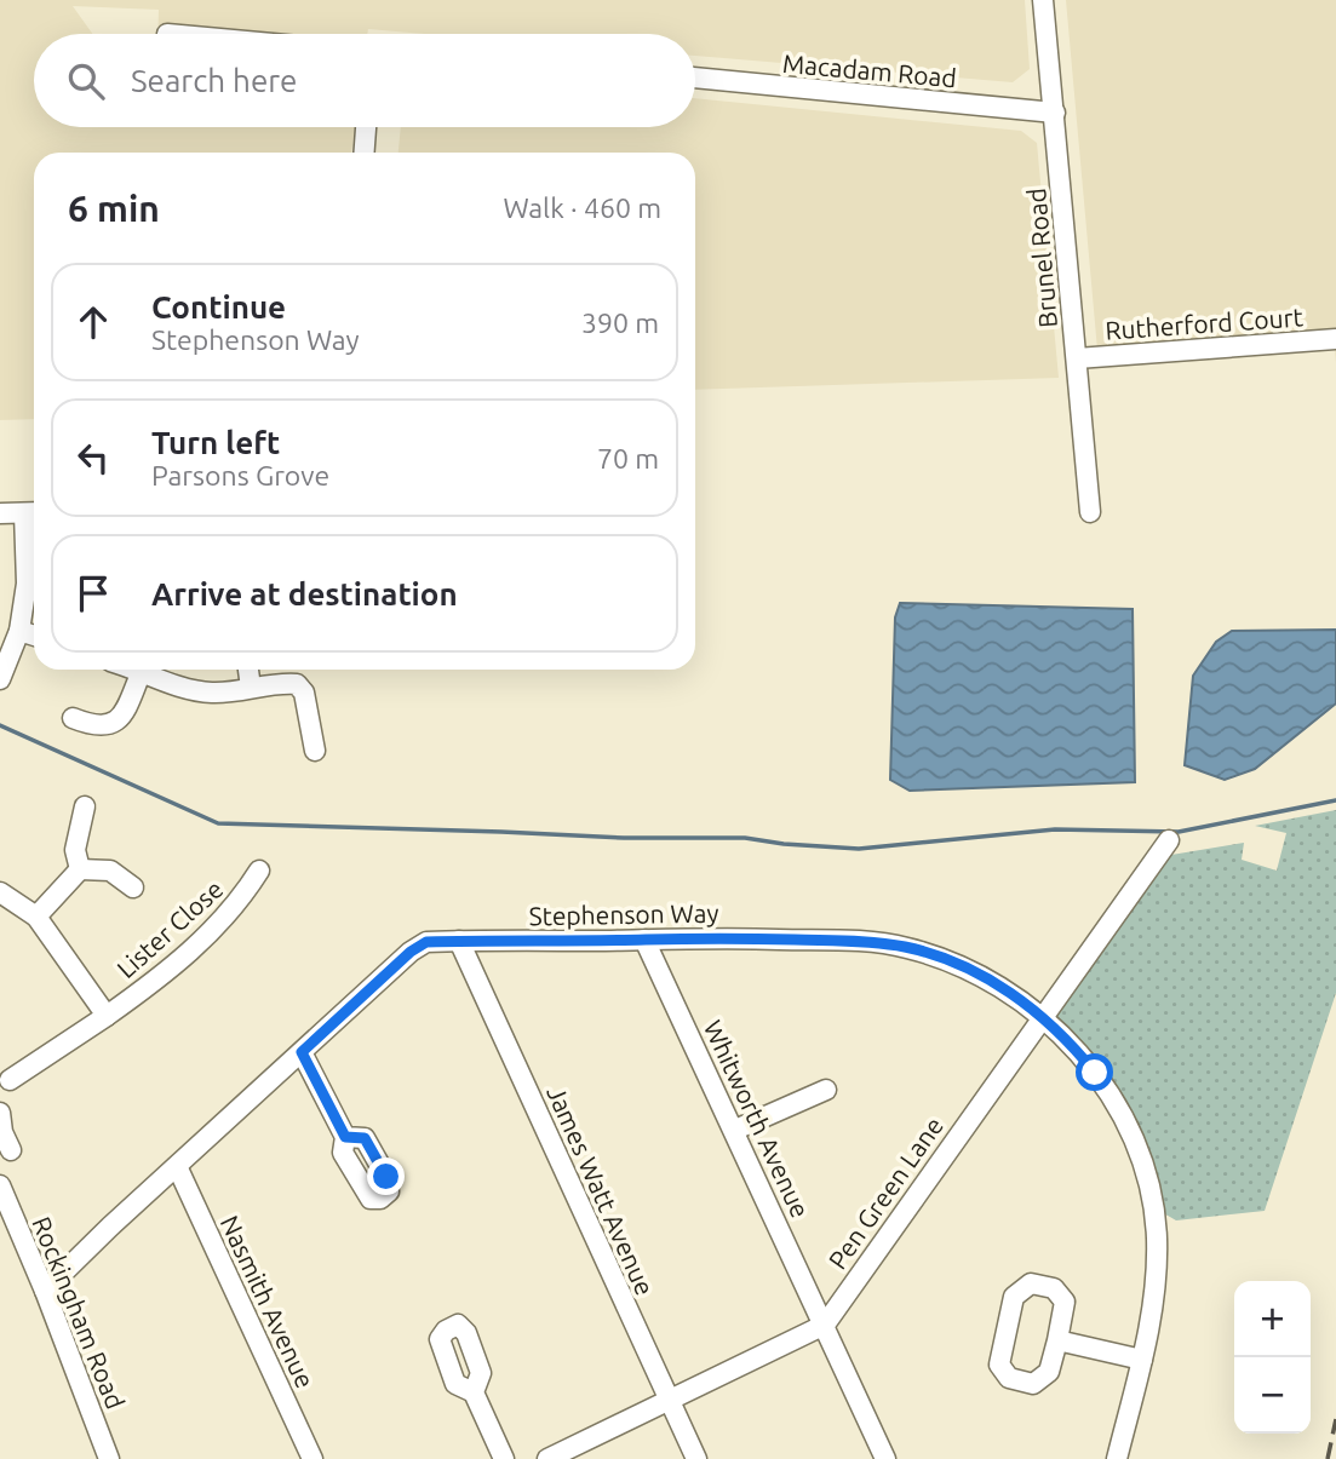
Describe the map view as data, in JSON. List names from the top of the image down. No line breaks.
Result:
{"streets":{"street":["Macadam Road","Brunel Road","Rutherford Court","Stephenson Way","Lister Close","Whitworth Avenue","James Watt Avenue","Pen Green Lane","Nasmith Avenue","Rockingham Road"]},"crossings":[["Macadam Road","Brunel Road"],["Brunel Road","Rutherford Court"],["Stephenson Way","Whitworth Avenue"],["Stephenson Way","James Watt Avenue"],["Stephenson Way","Pen Green Lane"],["Stephenson Way","Nasmith Avenue"],["Stephenson Way","Rockingham Road"],["Whitworth Avenue","Pen Green Lane"],["James Watt Avenue","Pen Green Lane"]],"page":{"search":"Search here","heading":["6 min","Walk · 460 m"],"list":[["Continue","Stephenson Way","390 m"],["Turn left","Parsons Grove","70 m"],"Arrive at destination"],"map_buttons":["+","−"]}}
